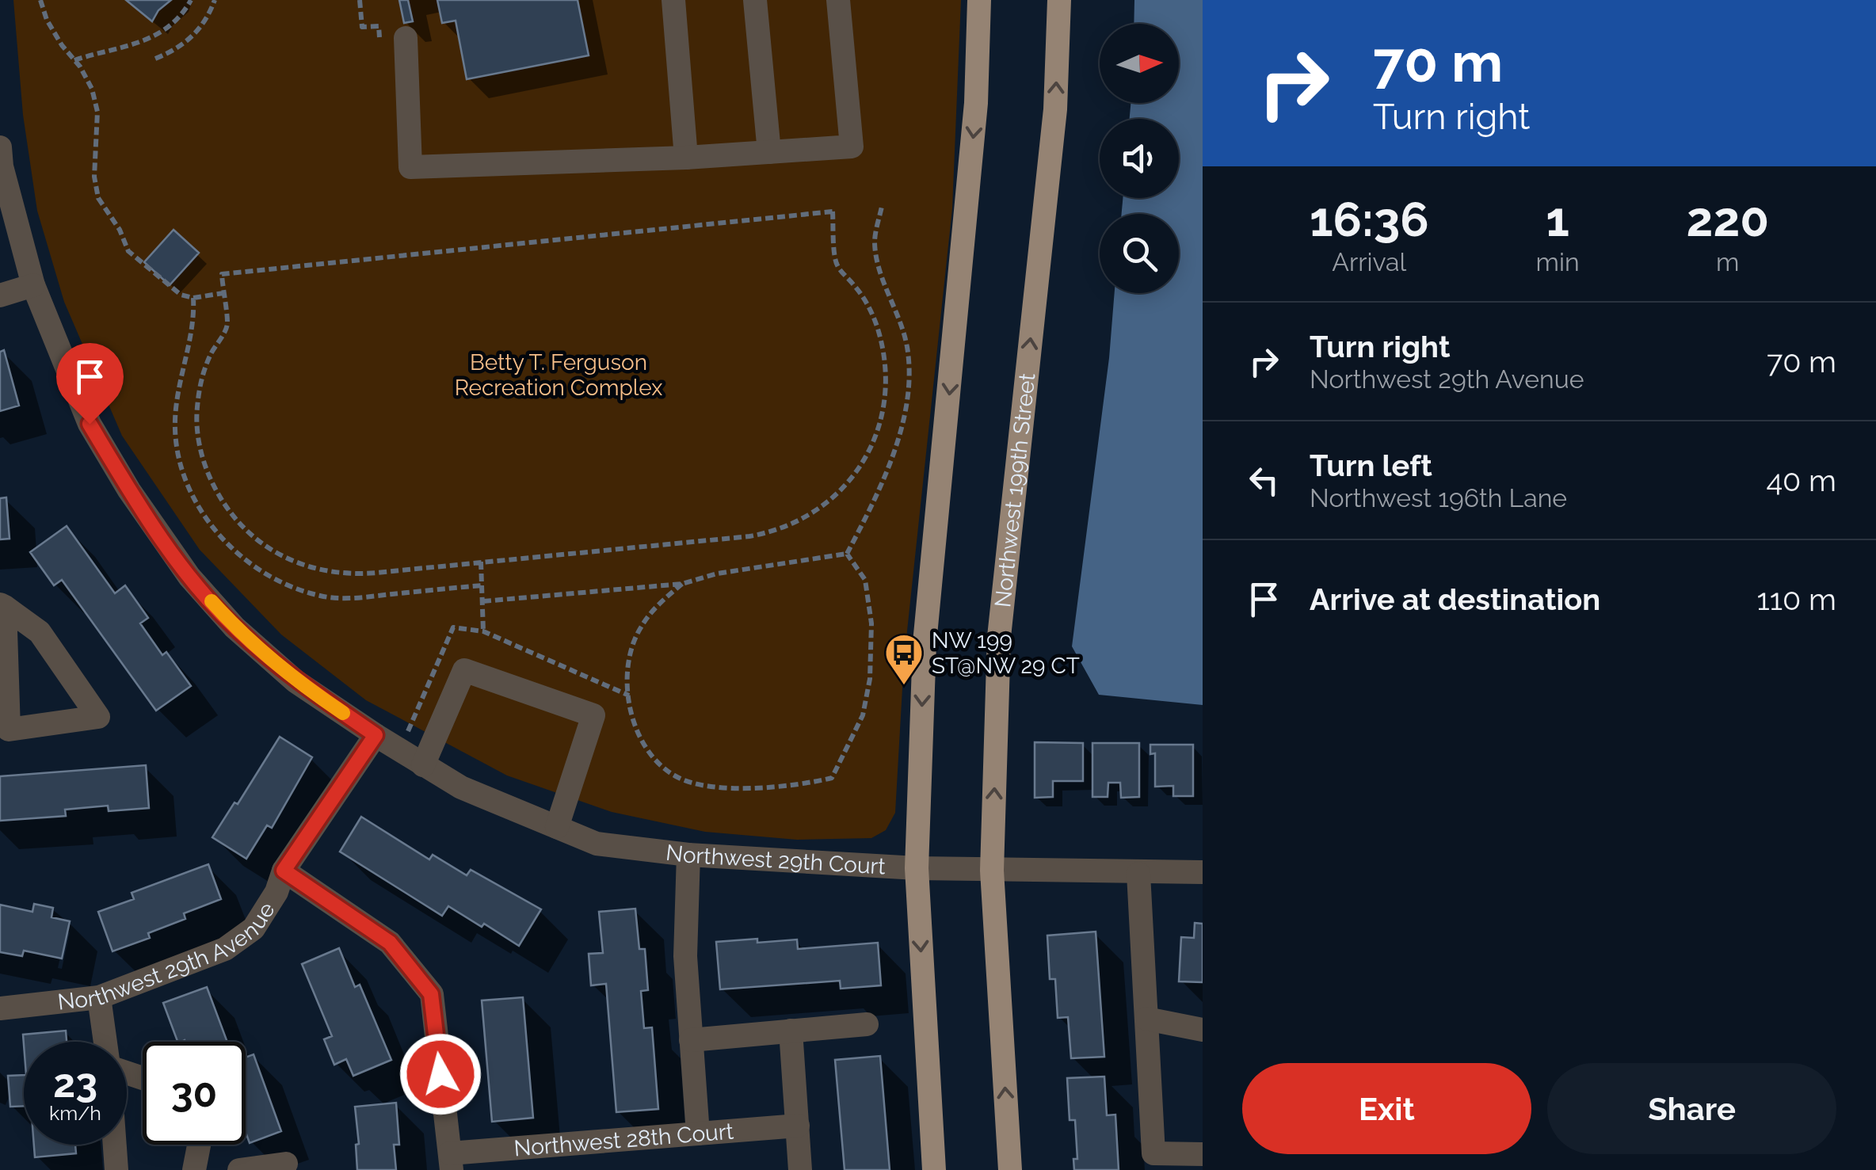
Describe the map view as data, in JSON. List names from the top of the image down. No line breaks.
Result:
{"streets":{"main road":["Northwest 199th Street"],"street":["Northwest 29th Court","Northwest 29th Avenue","Northwest 28th Court"]},"crossings":[["Northwest 199th Street","Northwest 29th Court"],["Northwest 29th Court","Northwest 29th Avenue"]],"parks":["Betty T. Ferguson Recreation Complex"],"places":{"bus stop":["NW 199 ST@NW 29 CT"]},"north":"right","page":{"turn":["70 m","Turn right"],"eta":["16:36","Arrival","1","min","220","m"],"list":[{"name":"Turn right","note":"Northwest 29th Avenue","value":"70 m"},{"name":"Turn left","note":"Northwest 196th Lane","value":"40 m"},{"name":"Arrive at destination","value":"110 m"}],"speed":"23 km/h","limit":"30","buttons":["Exit","Share"]}}
